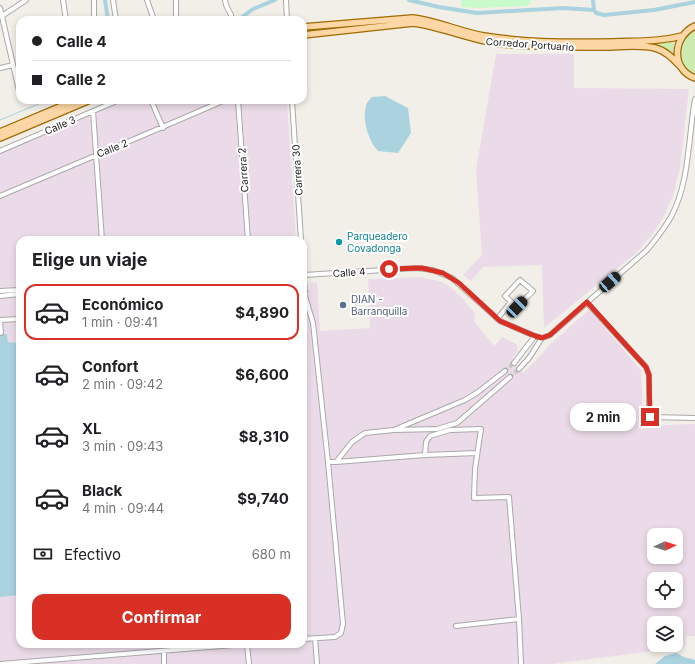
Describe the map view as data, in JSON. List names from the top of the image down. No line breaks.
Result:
{"streets":{"main road":["Corredor Portuario"],"street":["Calle 3","Calle 2","Carrera 2","Carrera 30","Calle 4"]},"places":["Parqueadero Covadonga","DIAN - Barranquilla"],"north":"right","page":{"banner":["Calle 4","Calle 2"],"heading":"Elige un viaje","list":[{"name":"Económico","note":"1 min · 09:41","value":"$4,890"},{"name":"Confort","note":"2 min · 09:42","value":"$6,600"},{"name":"XL","note":"3 min · 09:43","value":"$8,310"},{"name":"Black","note":"4 min · 09:44","value":"$9,740"}],"bubble":"2 min","pay":["Efectivo","680 m"],"buttons":"Confirmar"}}
